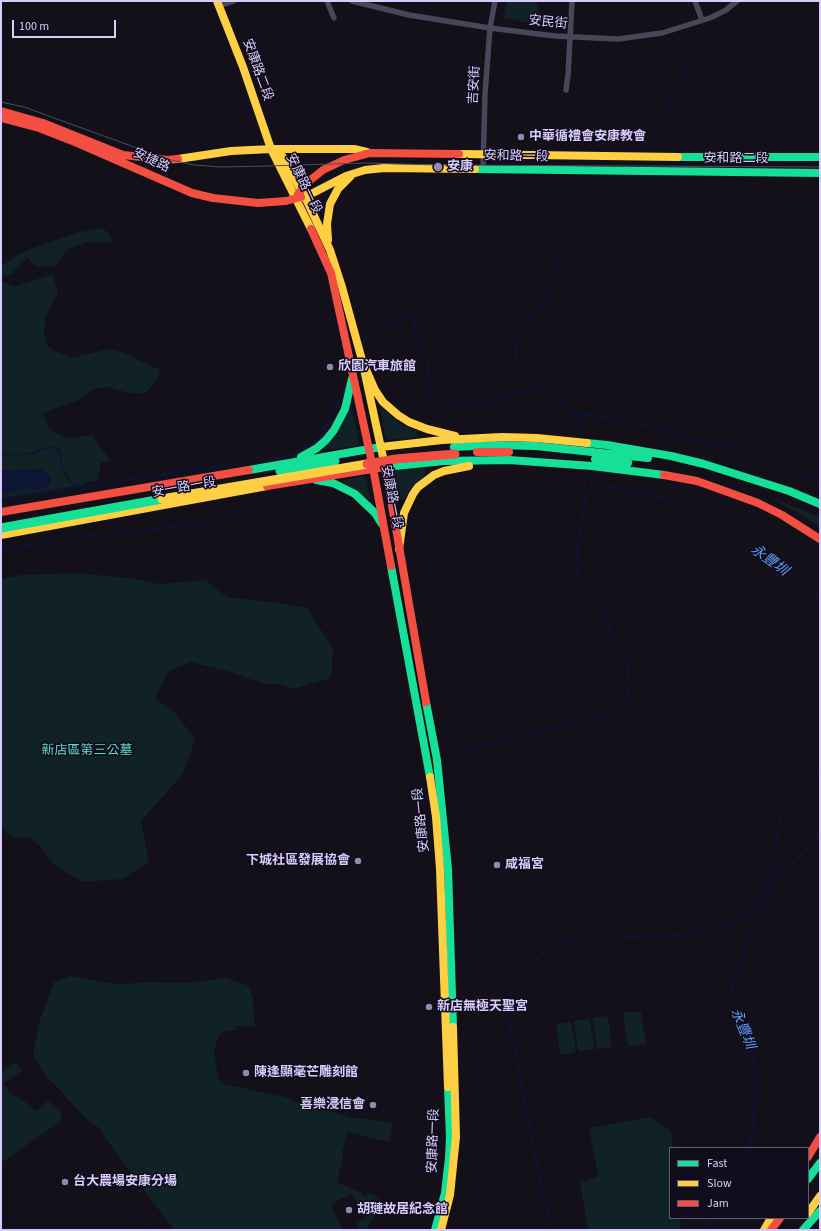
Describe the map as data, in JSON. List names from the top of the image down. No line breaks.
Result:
{"streets":{"main road":["安康路二段","安和路一段","安和路二段","安捷路","安康路一段","安一路一段"],"street":["安民街","吉安街"]},"crossings":[["安民街","吉安街"],["安康路二段","安和路一段"],["安康路二段","安捷路"],["安康路二段","安康路一段"],["吉安街","安和路一段"],["安和路一段","安和路二段"],["安和路一段","安捷路"],["安和路一段","安康路一段"],["安捷路","安康路一段"],["安康路一段","安一路一段"]],"water":["永豐圳"],"parks":["新店區第三公墓"],"places":["中華循禮會安康教會","安康","欣園汽車旅館","下城社區發展協會","咸福宮","新店無極天聖宮","陳逢顯毫芒雕刻館","喜樂浸信會","台大農場安康分場","胡璉故居紀念館"],"legend":["Fast","Slow","Jam"],"scale_bar":"100 m"}
